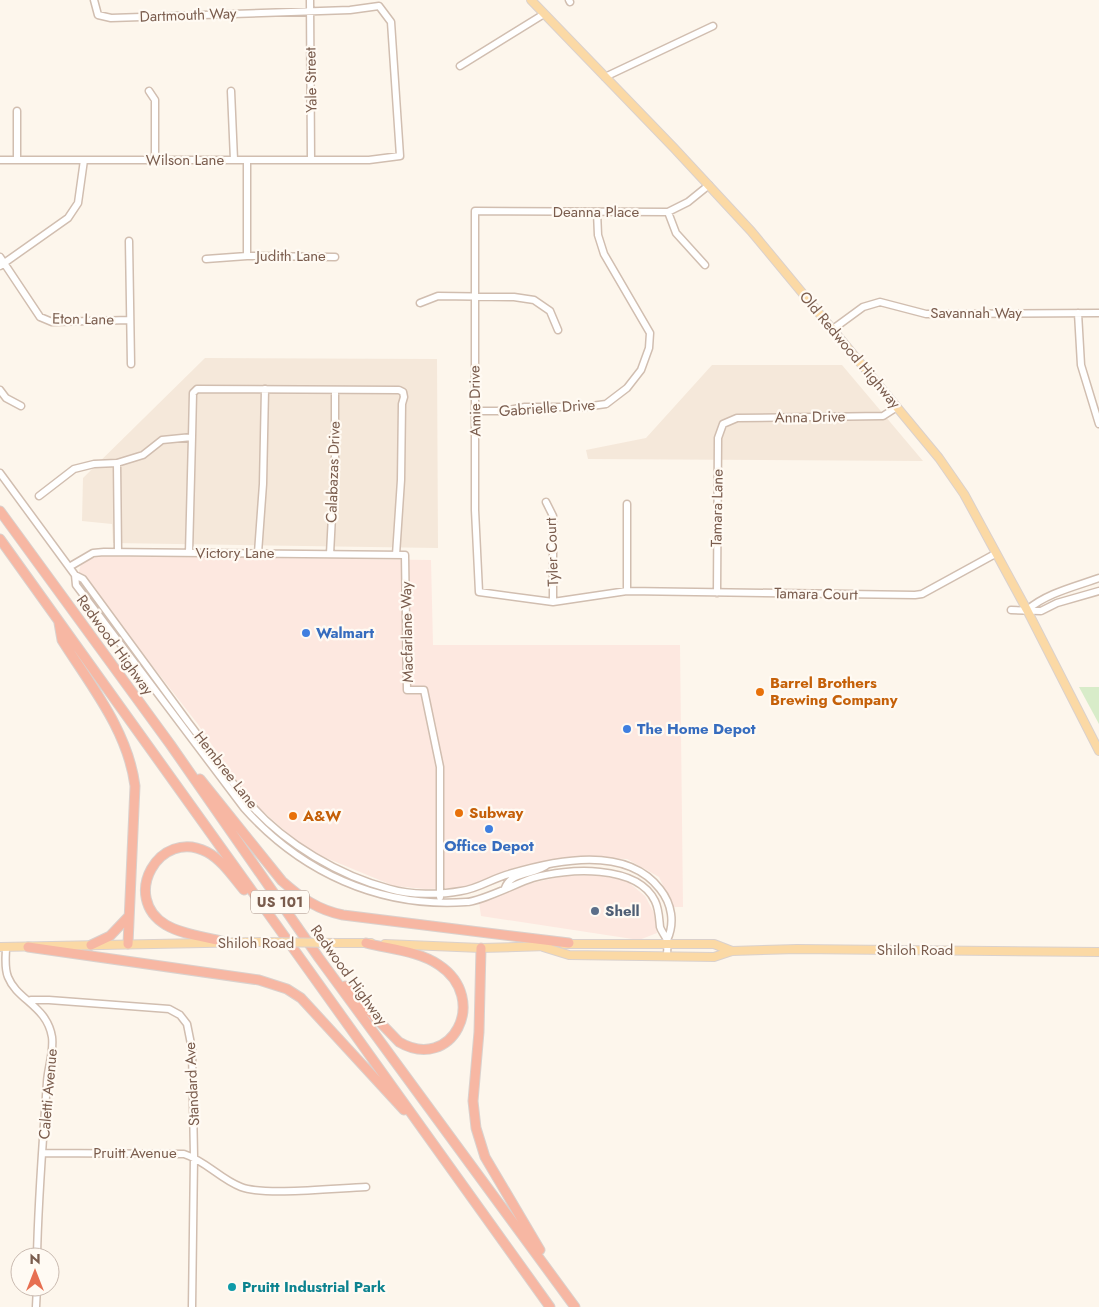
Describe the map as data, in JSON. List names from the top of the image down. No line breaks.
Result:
{"streets":{"highway":["Redwood Highway","US 101"],"main road":["Old Redwood Highway","Shiloh Road"],"street":["Dartmouth Way","Yale Street","Wilson Lane","Deanna Place","Judith Lane","Savannah Way","Eton Lane","Amie Drive","Gabrielle Drive","Anna Drive","Calabazas Drive","Tamara Lane","Tyler Court","Victory Lane","Tamara Court","Macfarlane Way","Hembree Lane","Standard Ave","Caletti Avenue","Pruitt Avenue"]},"crossings":[["Dartmouth Way","Yale Street"],["Dartmouth Way","Wilson Lane"],["Yale Street","Wilson Lane"],["Deanna Place","Old Redwood Highway"],["Deanna Place","Amie Drive"],["Deanna Place","Gabrielle Drive"],["Savannah Way","Old Redwood Highway"],["Old Redwood Highway","Anna Drive"],["Old Redwood Highway","Tamara Court"],["Amie Drive","Gabrielle Drive"],["Amie Drive","Tamara Court"],["Anna Drive","Tamara Lane"],["Calabazas Drive","Victory Lane"],["Tamara Lane","Tamara Court"],["Tyler Court","Tamara Court"],["Victory Lane","Macfarlane Way"],["Victory Lane","Hembree Lane"],["Macfarlane Way","Hembree Lane"],["Hembree Lane","Shiloh Road"],["Shiloh Road","Caletti Avenue"],["Standard Ave","Caletti Avenue"],["Standard Ave","Pruitt Avenue"],["Caletti Avenue","Pruitt Avenue"]],"places":["Walmart","Barrel Brothers Brewing Company","The Home Depot","Subway","A&W","Office Depot","Shell","Pruitt Industrial Park"],"north":"top"}
